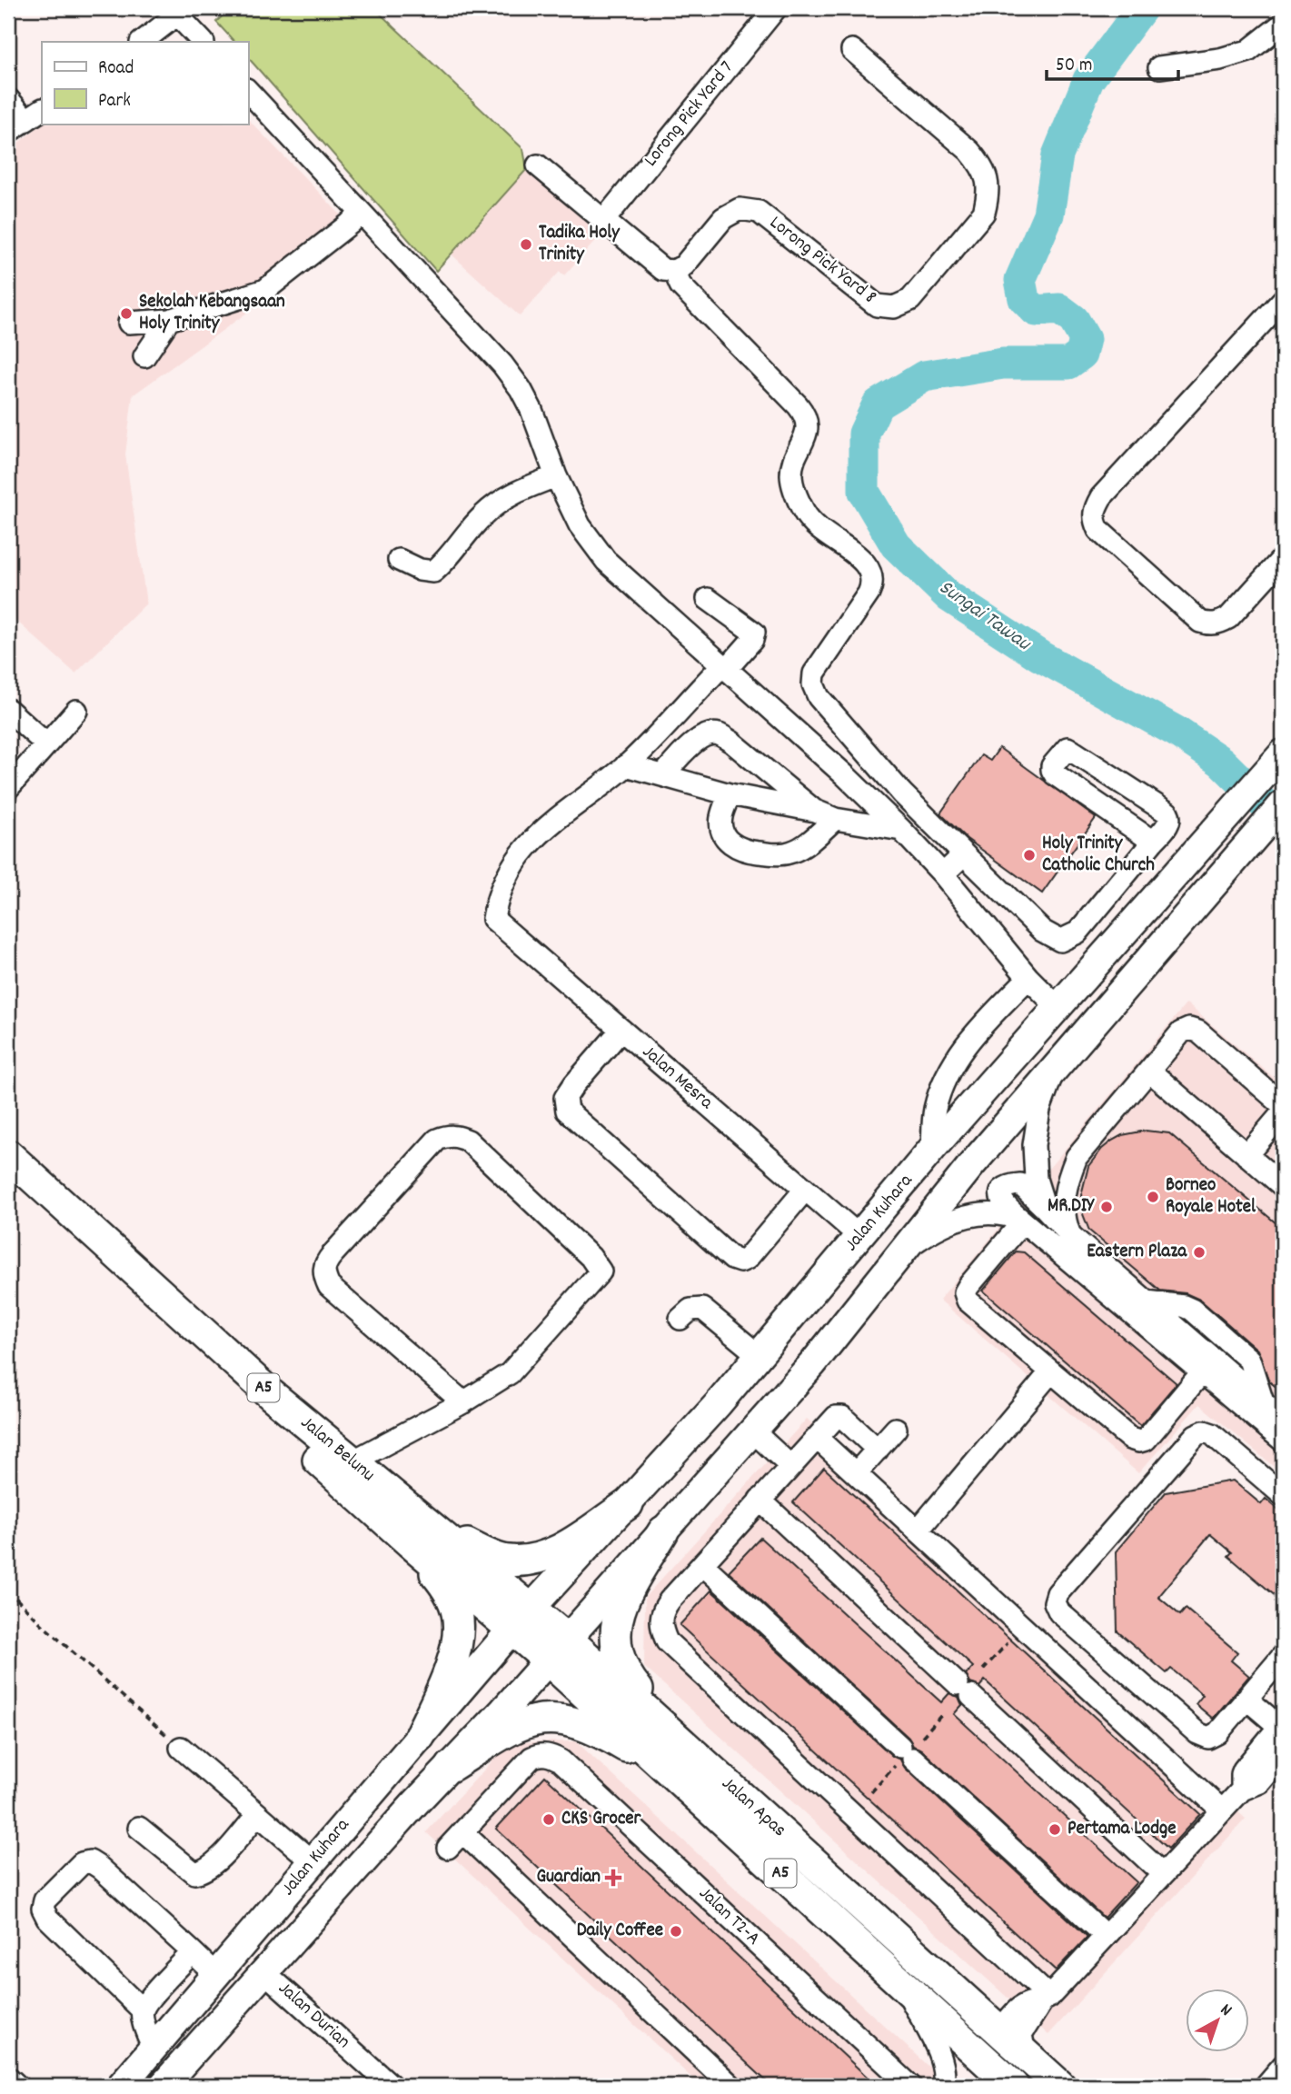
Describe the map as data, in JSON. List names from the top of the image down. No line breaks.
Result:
{"streets":{"highway":["A5","Jalan Belunu","Jalan Apas"],"main road":["Jalan Kuhara"],"street":["Lorong Pick Yard 7","Lorong Pick Yard 8","Jalan Mesra","Jalan T2-A","Jalan Durian"]},"crossings":[["Jalan Mesra","Jalan Kuhara"],["Jalan Kuhara","Jalan Belunu"],["Jalan Kuhara","Jalan Apas"],["Jalan Kuhara","Jalan Durian"],["Jalan Belunu","Jalan Apas"]],"water":["Sungai Tawau"],"places":{"other":["Tadika Holy Trinity","Sekolah Kebangsaan Holy Trinity","Holy Trinity Catholic Church","Borneo Royale Hotel","MR.DIY","Eastern Plaza","CKS Grocer","Pertama Lodge","Daily Coffee"],"health":["Guardian"]},"legend":["Road","Park"],"scale_bar":"50 m","north":"top right"}
